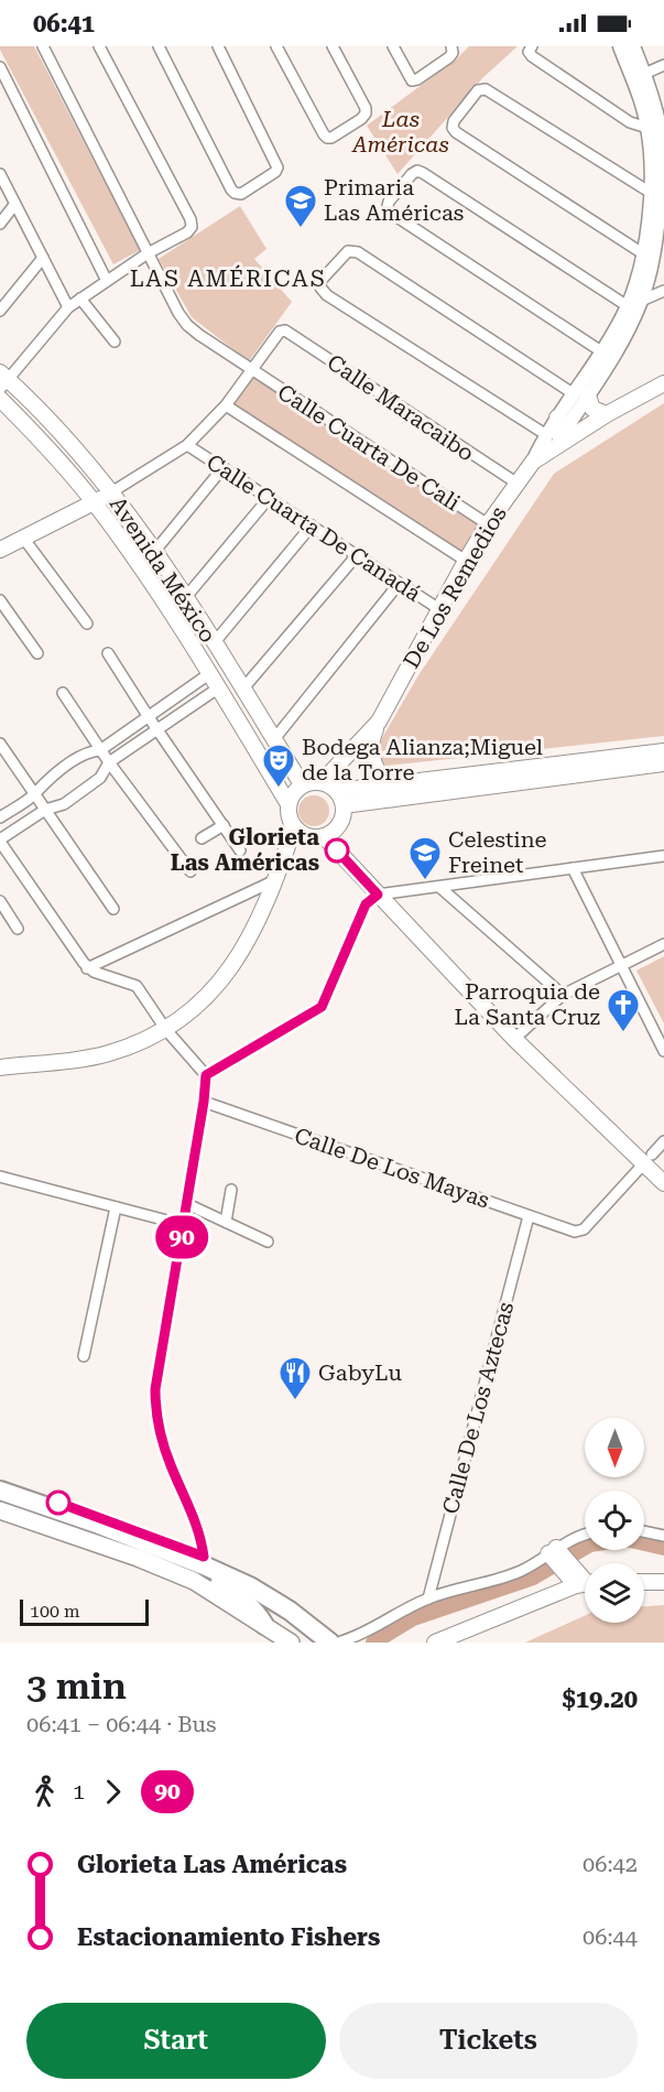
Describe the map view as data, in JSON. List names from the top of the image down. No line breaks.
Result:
{"streets":{"main road":["Avenida México","De Los Remedios"],"street":["Calle Maracaibo","Calle Cuarta De Cali","Calle Cuarta De Canadá","Calle De Los Mayas","Calle De Los Aztecas"]},"crossings":[["Calle Maracaibo","Calle Cuarta De Cali"],["Calle Maracaibo","De Los Remedios"],["Calle Cuarta De Cali","De Los Remedios"],["Calle Cuarta De Canadá","De Los Remedios"],["Avenida México","De Los Remedios"],["Calle De Los Mayas","Calle De Los Aztecas"]],"districts":["LAS AMÉRICAS"],"parks":["Las Américas"],"places":{"school or university":["Primaria Las Américas","Celestine Freinet"],"theatre":["Bodega Alianza;Miguel de la Torre"],"other":["Glorieta Las Américas"],"church":["Parroquia de La Santa Cruz"],"restaurant":["GabyLu"]},"lines":["bus line 90"],"scale_bar":"100 m","north":"bottom","page":{"status":"06:41","on_map":"90","scale":"100 m","heading":["3 min","06:41 – 06:44 · Bus","$19.20"],"legs":["1","90"],"list":[{"name":"Glorieta Las Américas","value":"06:42"},{"name":"Estacionamiento Fishers","value":"06:44"}],"buttons":["Start","Tickets"]}}
